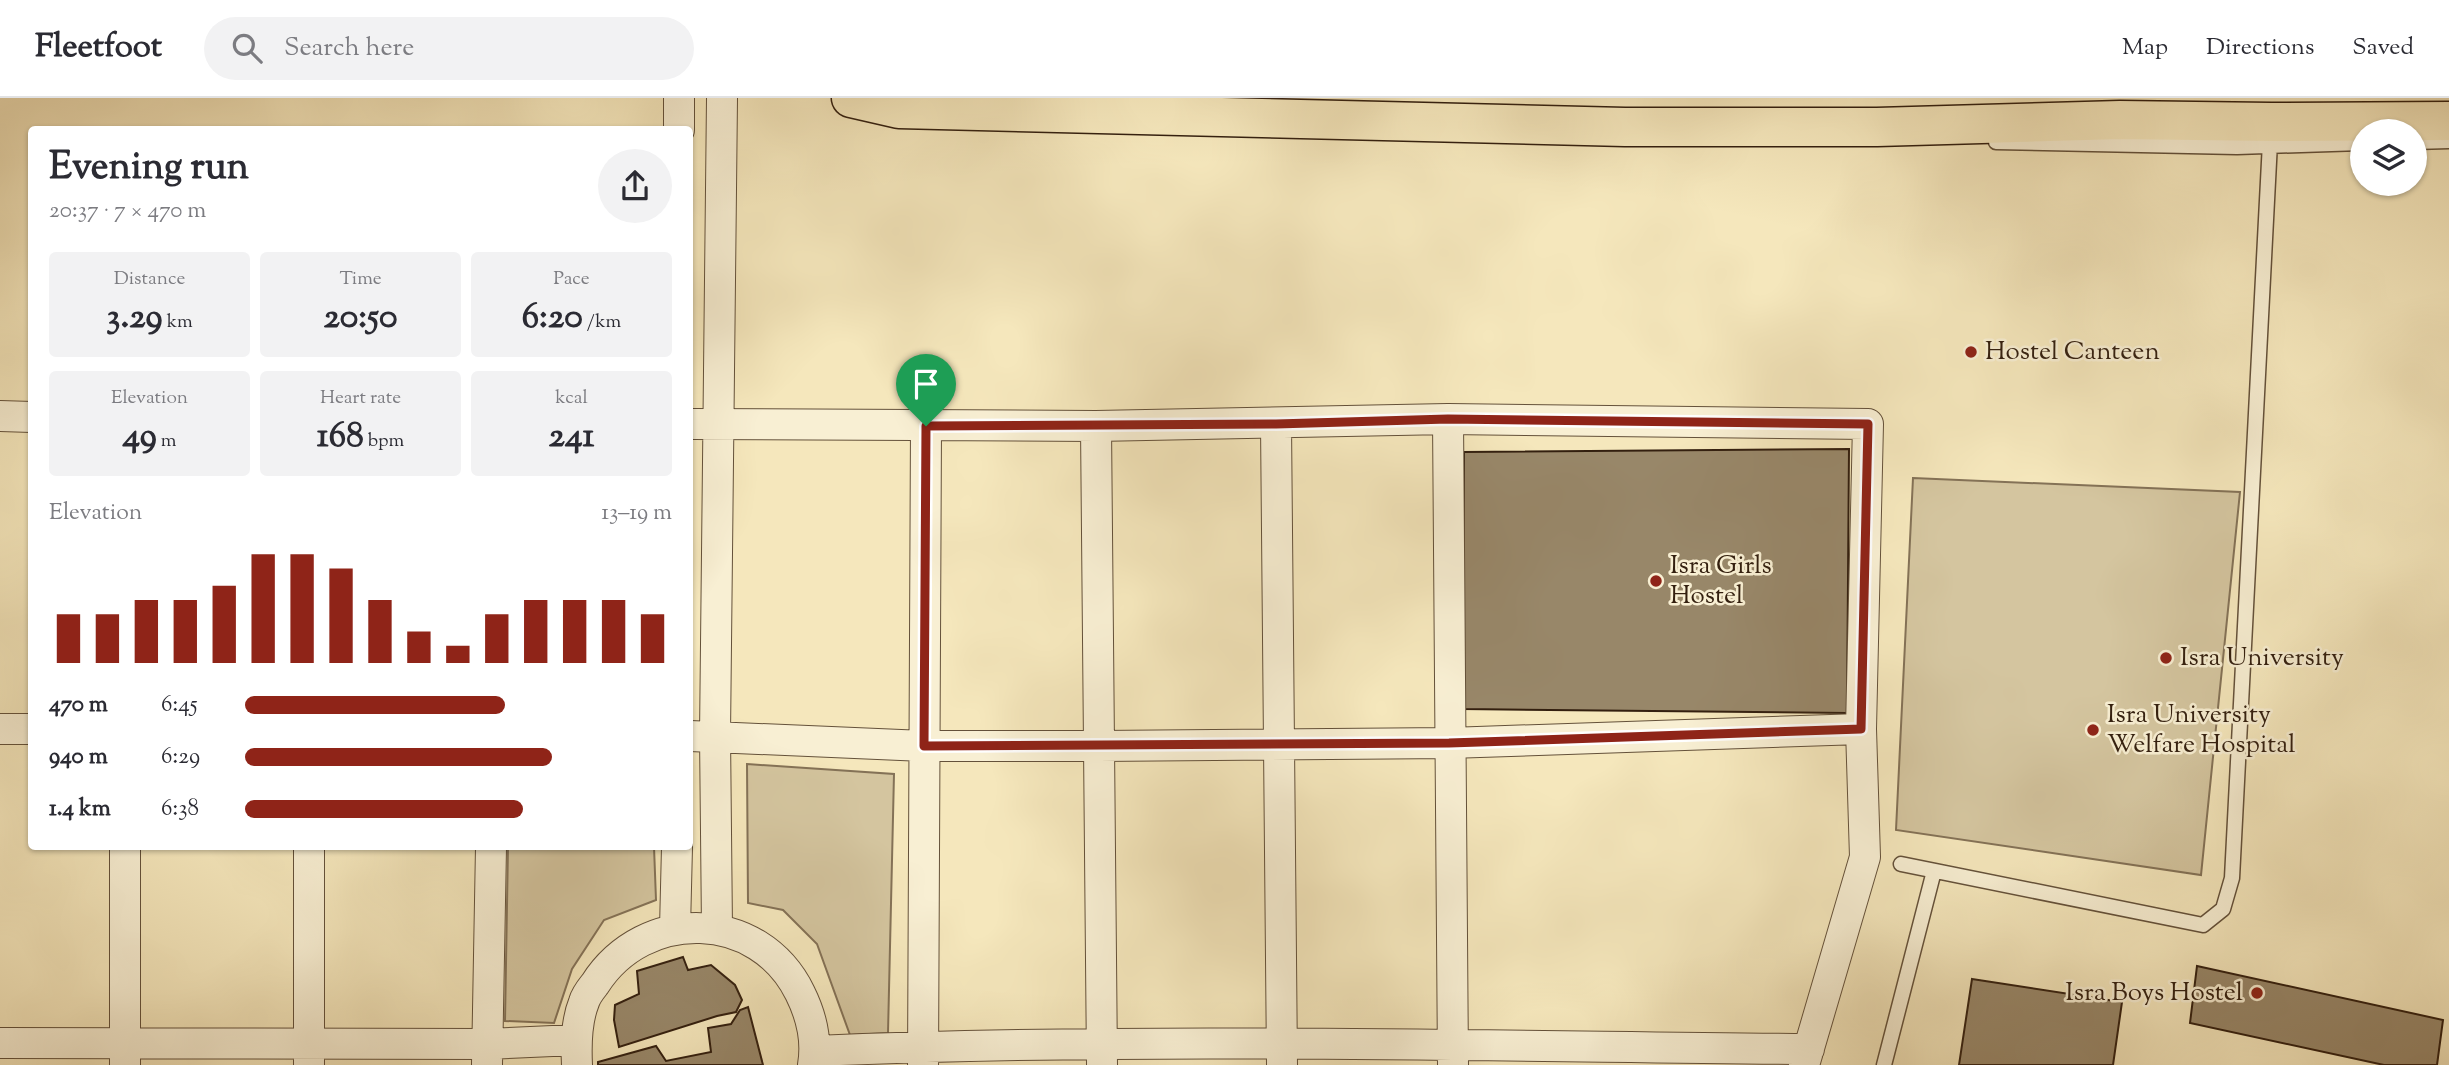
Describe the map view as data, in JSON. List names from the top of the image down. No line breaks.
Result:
{"places":["Hostel Canteen","Isra Girls Hostel","Isra University","Isra University Welfare Hospital","Isra Boys Hostel"],"page":{"header":"Fleetfoot","search":"Search here","nav":["Map","Directions","Saved"],"heading":["Evening run","20:37 · 7 × 470 m"],"stats":[["Distance","3.29 km"],["Time","20:50"],["Pace","6:20 /km"],["Elevation","49 m"],["Heart rate","168 bpm"],["kcal","241"]],"chart":["Elevation","13–19 m"],"list":[{"name":"470 m","note":"6:45"},{"name":"940 m","note":"6:29"},{"name":"1.4 km","note":"6:38"}]}}
